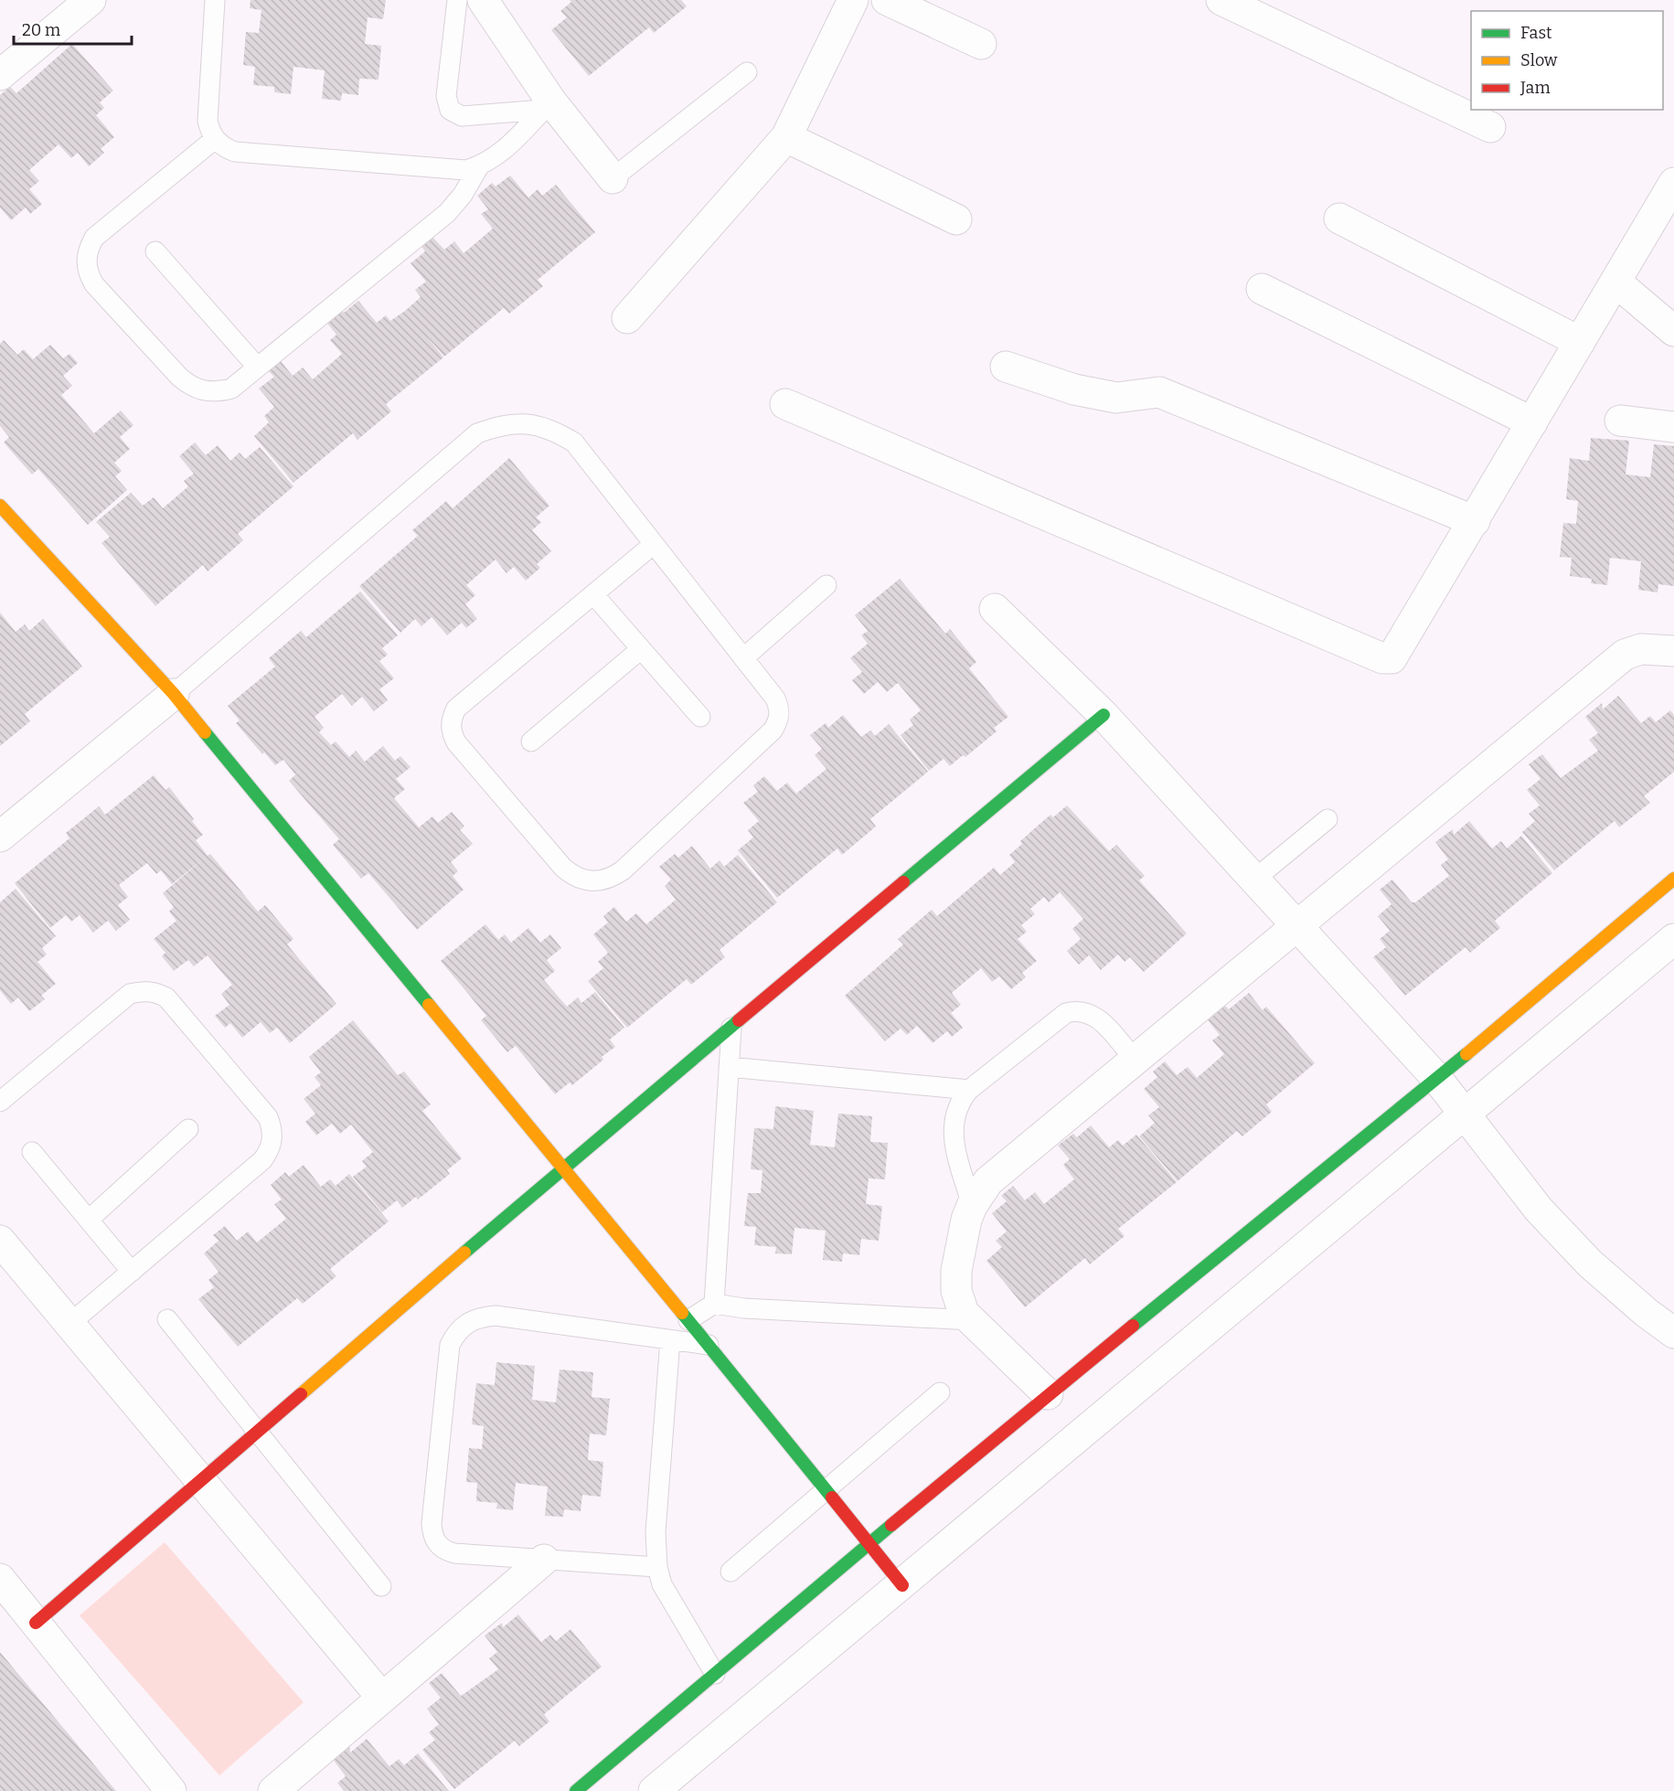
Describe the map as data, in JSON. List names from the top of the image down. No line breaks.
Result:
{"legend":["Fast","Slow","Jam"],"scale_bar":"20 m"}
